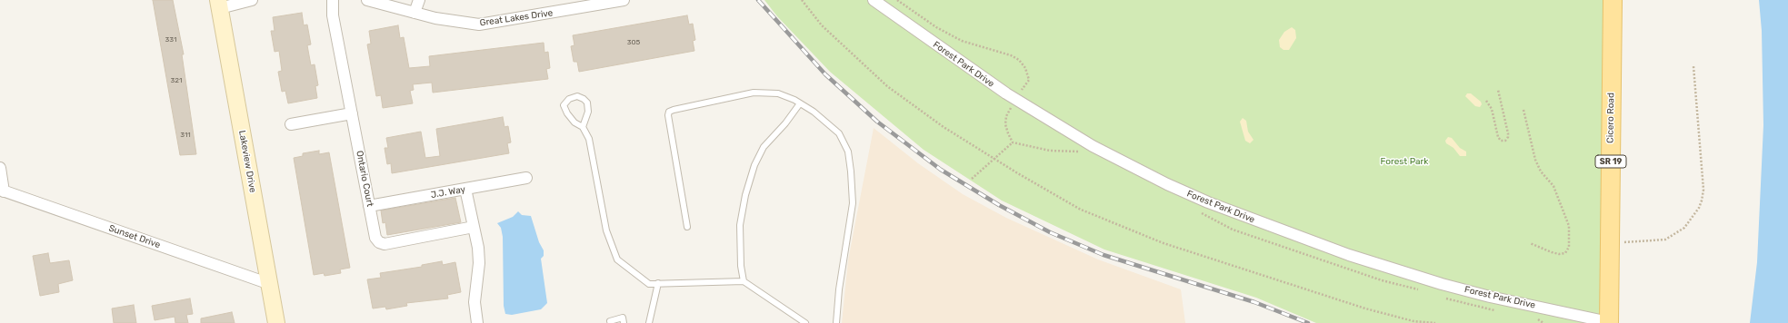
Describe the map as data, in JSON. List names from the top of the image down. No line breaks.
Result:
{"streets":{"main road":["Cicero Road","SR 19"],"street":["Great Lakes Drive","Forest Park Drive","Lakeview Drive","Ontario Court","J.J. Way","Sunset Drive"]},"crossings":[["Forest Park Drive","Cicero Road"],["Lakeview Drive","Sunset Drive"],["Ontario Court","J.J. Way"]],"parks":["Forest Park"],"house_numbers":["331","305","321","311"]}
